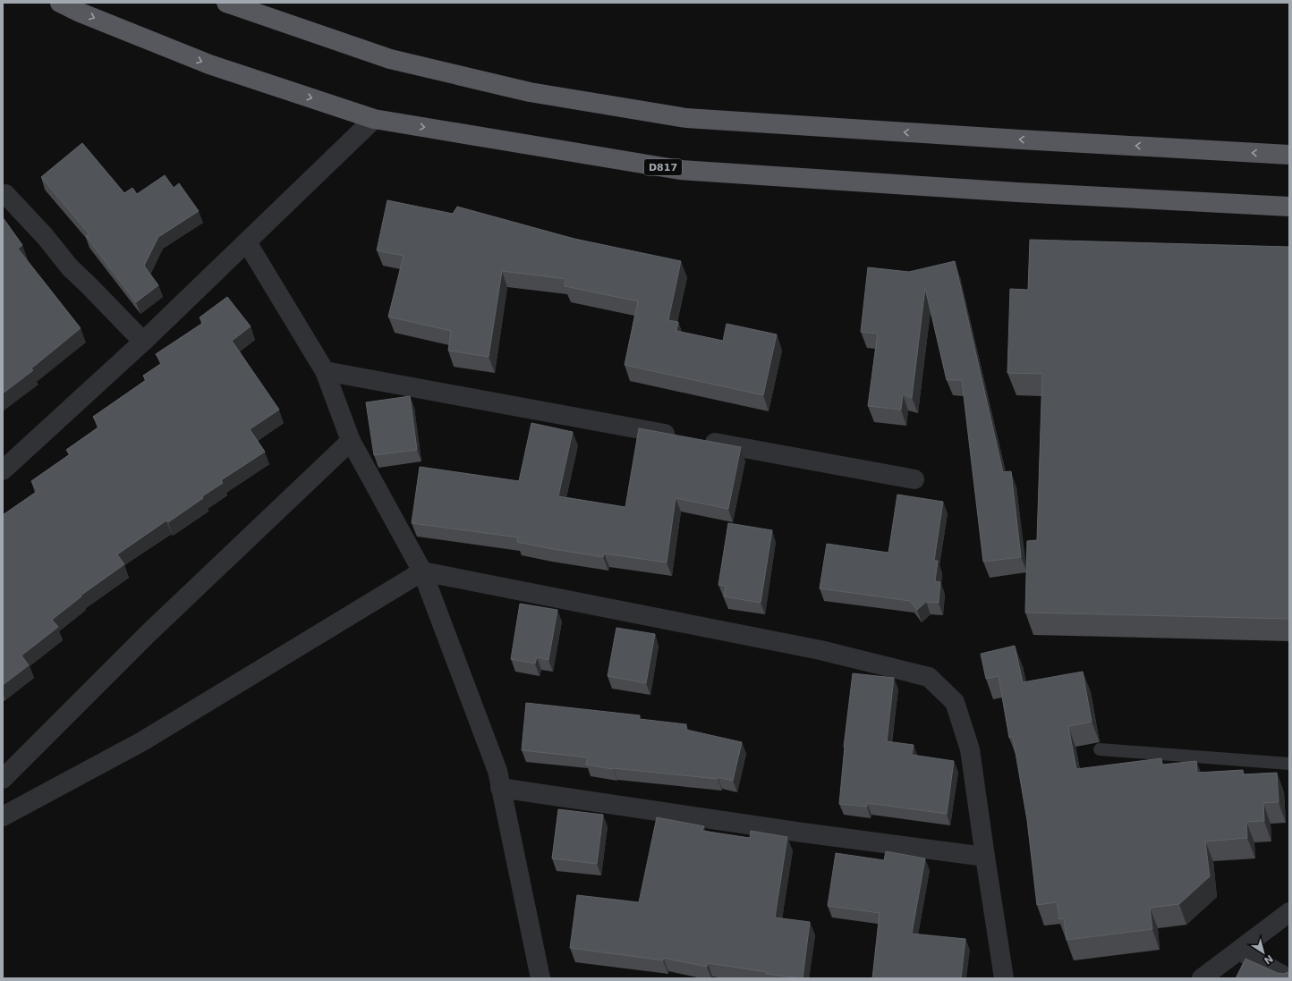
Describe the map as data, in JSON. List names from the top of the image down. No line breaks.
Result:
{"streets":{"highway":["D817"]},"north":"bottom right"}
